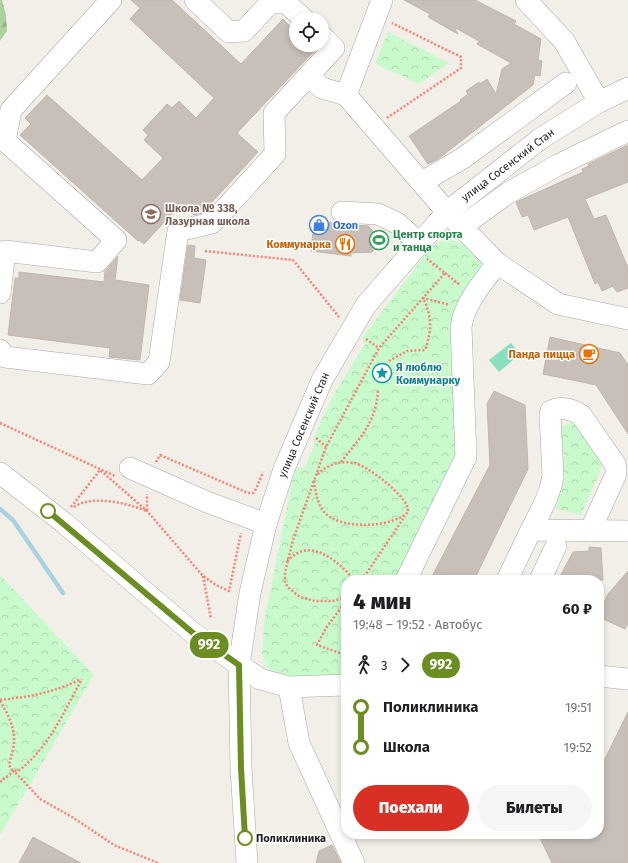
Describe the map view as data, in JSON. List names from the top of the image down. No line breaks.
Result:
{"streets":{"street":["улица Сосенский Стан"]},"places":{"school or university":["Школа № 338, Лазурная школа"],"shop":["Ozon"],"sports":["Центр спорта и танца"],"restaurant":["Коммунарка"],"cafe":["Панда пицца"],"place":["Я люблю Коммунарку"],"other":["Поликлиника"]},"lines":["bus line 992"],"page":{"on_map":"992","heading":["4 мин","19:48 – 19:52 · Автобус","60 ₽"],"legs":["3","992"],"list":[{"name":"Поликлиника","value":"19:51"},{"name":"Школа","value":"19:52"}],"buttons":["Поехали","Билеты"]}}
